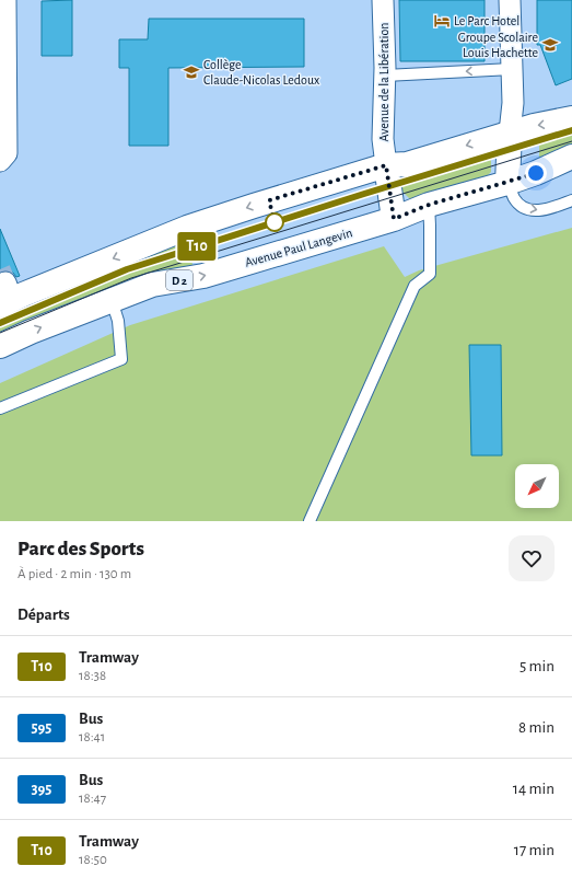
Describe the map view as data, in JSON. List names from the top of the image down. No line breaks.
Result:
{"streets":{"main road":["Avenue Paul Langevin","D 2"],"street":["Avenue de la Libération"]},"places":{"hotel":["Le Parc Hotel"],"school or university":["Groupe Scolaire Louis Hachette","Collège Claude-Nicolas Ledoux"]},"lines":["tram line T10"],"north":"bottom left","page":{"on_map":"T10","heading":[["Parc des Sports","À pied · 2 min · 130 m"],"Départs"],"list":[{"mark":"T10","name":"Tramway","note":"18:38","value":"5 min"},{"mark":"595","name":"Bus","note":"18:41","value":"8 min"},{"mark":"395","name":"Bus","note":"18:47","value":"14 min"},{"mark":"T10","name":"Tramway","note":"18:50","value":"17 min"}]}}
